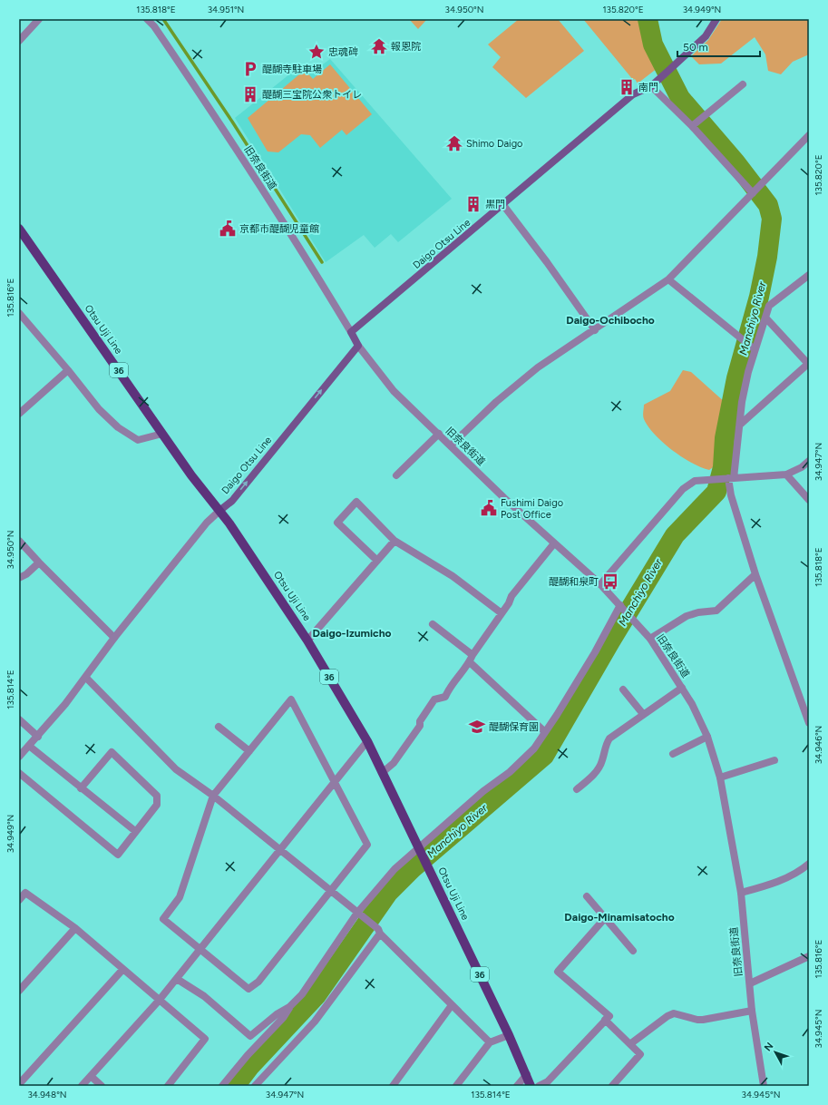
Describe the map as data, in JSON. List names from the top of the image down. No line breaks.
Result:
{"streets":{"main road":["Daigo Otsu Line","Otsu Uji Line","36"],"street":["旧奈良街道"]},"crossings":[["旧奈良街道","Daigo Otsu Line"],["Daigo Otsu Line","Otsu Uji Line"]],"districts":["Daigo-Ochibocho","Daigo-Izumicho","Daigo-Minamisatocho"],"water":["Manchiyo River"],"places":{"temple":["報恩院","Shimo Daigo"],"place":["忠魂碑"],"parking":["醍醐寺駐車場"],"building":["南門","醍醐三宝院公衆トイレ","黒門"],"public building":["京都市醍醐児童館","Fushimi Daigo Post Office"],"bus stop":["醍醐和泉町"],"school or university":["醍醐保育園"]},"scale_bar":"50 m","north":"top left","coordinates":["135.818°E","34.951°N","34.950°N","135.820°E","34.949°N","135.816°E","34.947°N","135.814°E","34.946°N","34.945°N","34.948°N"]}
